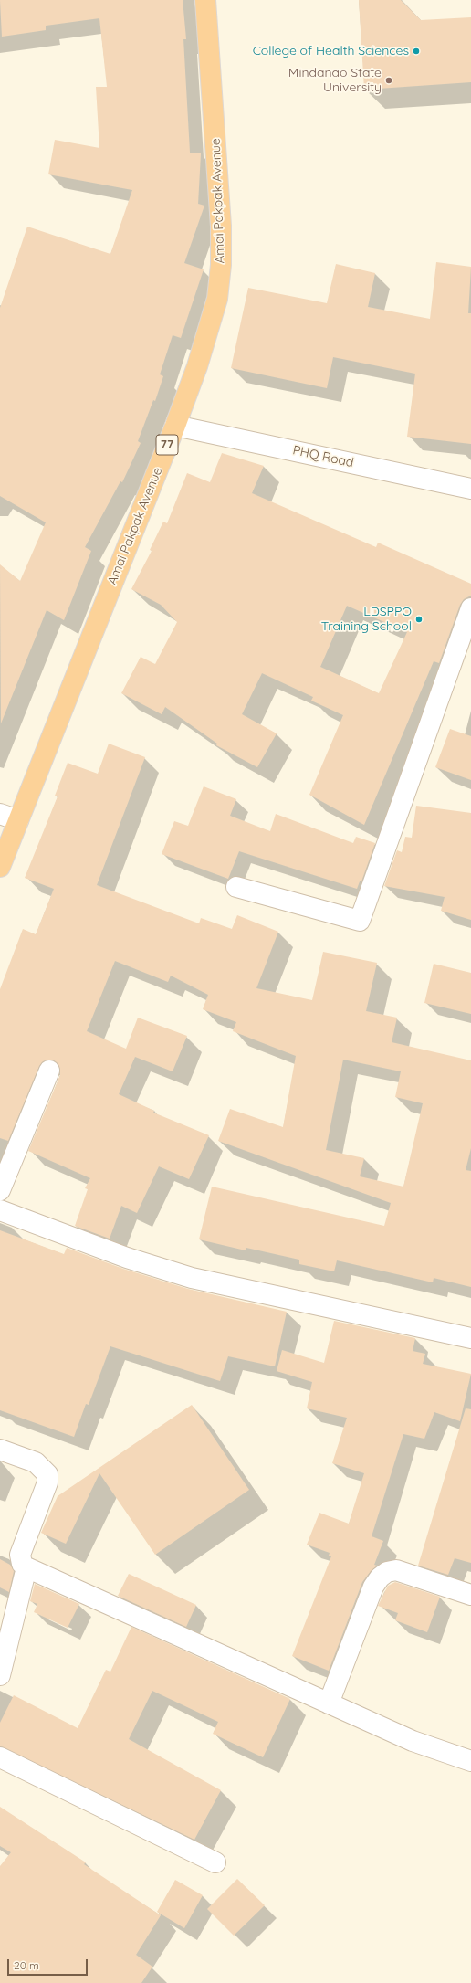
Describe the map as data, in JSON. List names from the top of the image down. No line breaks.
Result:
{"streets":{"highway":["Amai Pakpak Avenue","77"],"street":["PHQ Road"]},"crossings":[["Amai Pakpak Avenue","PHQ Road"]],"places":["College of Health Sciences","Mindanao State University","LDSPPO Training School"],"scale_bar":"20 m"}
